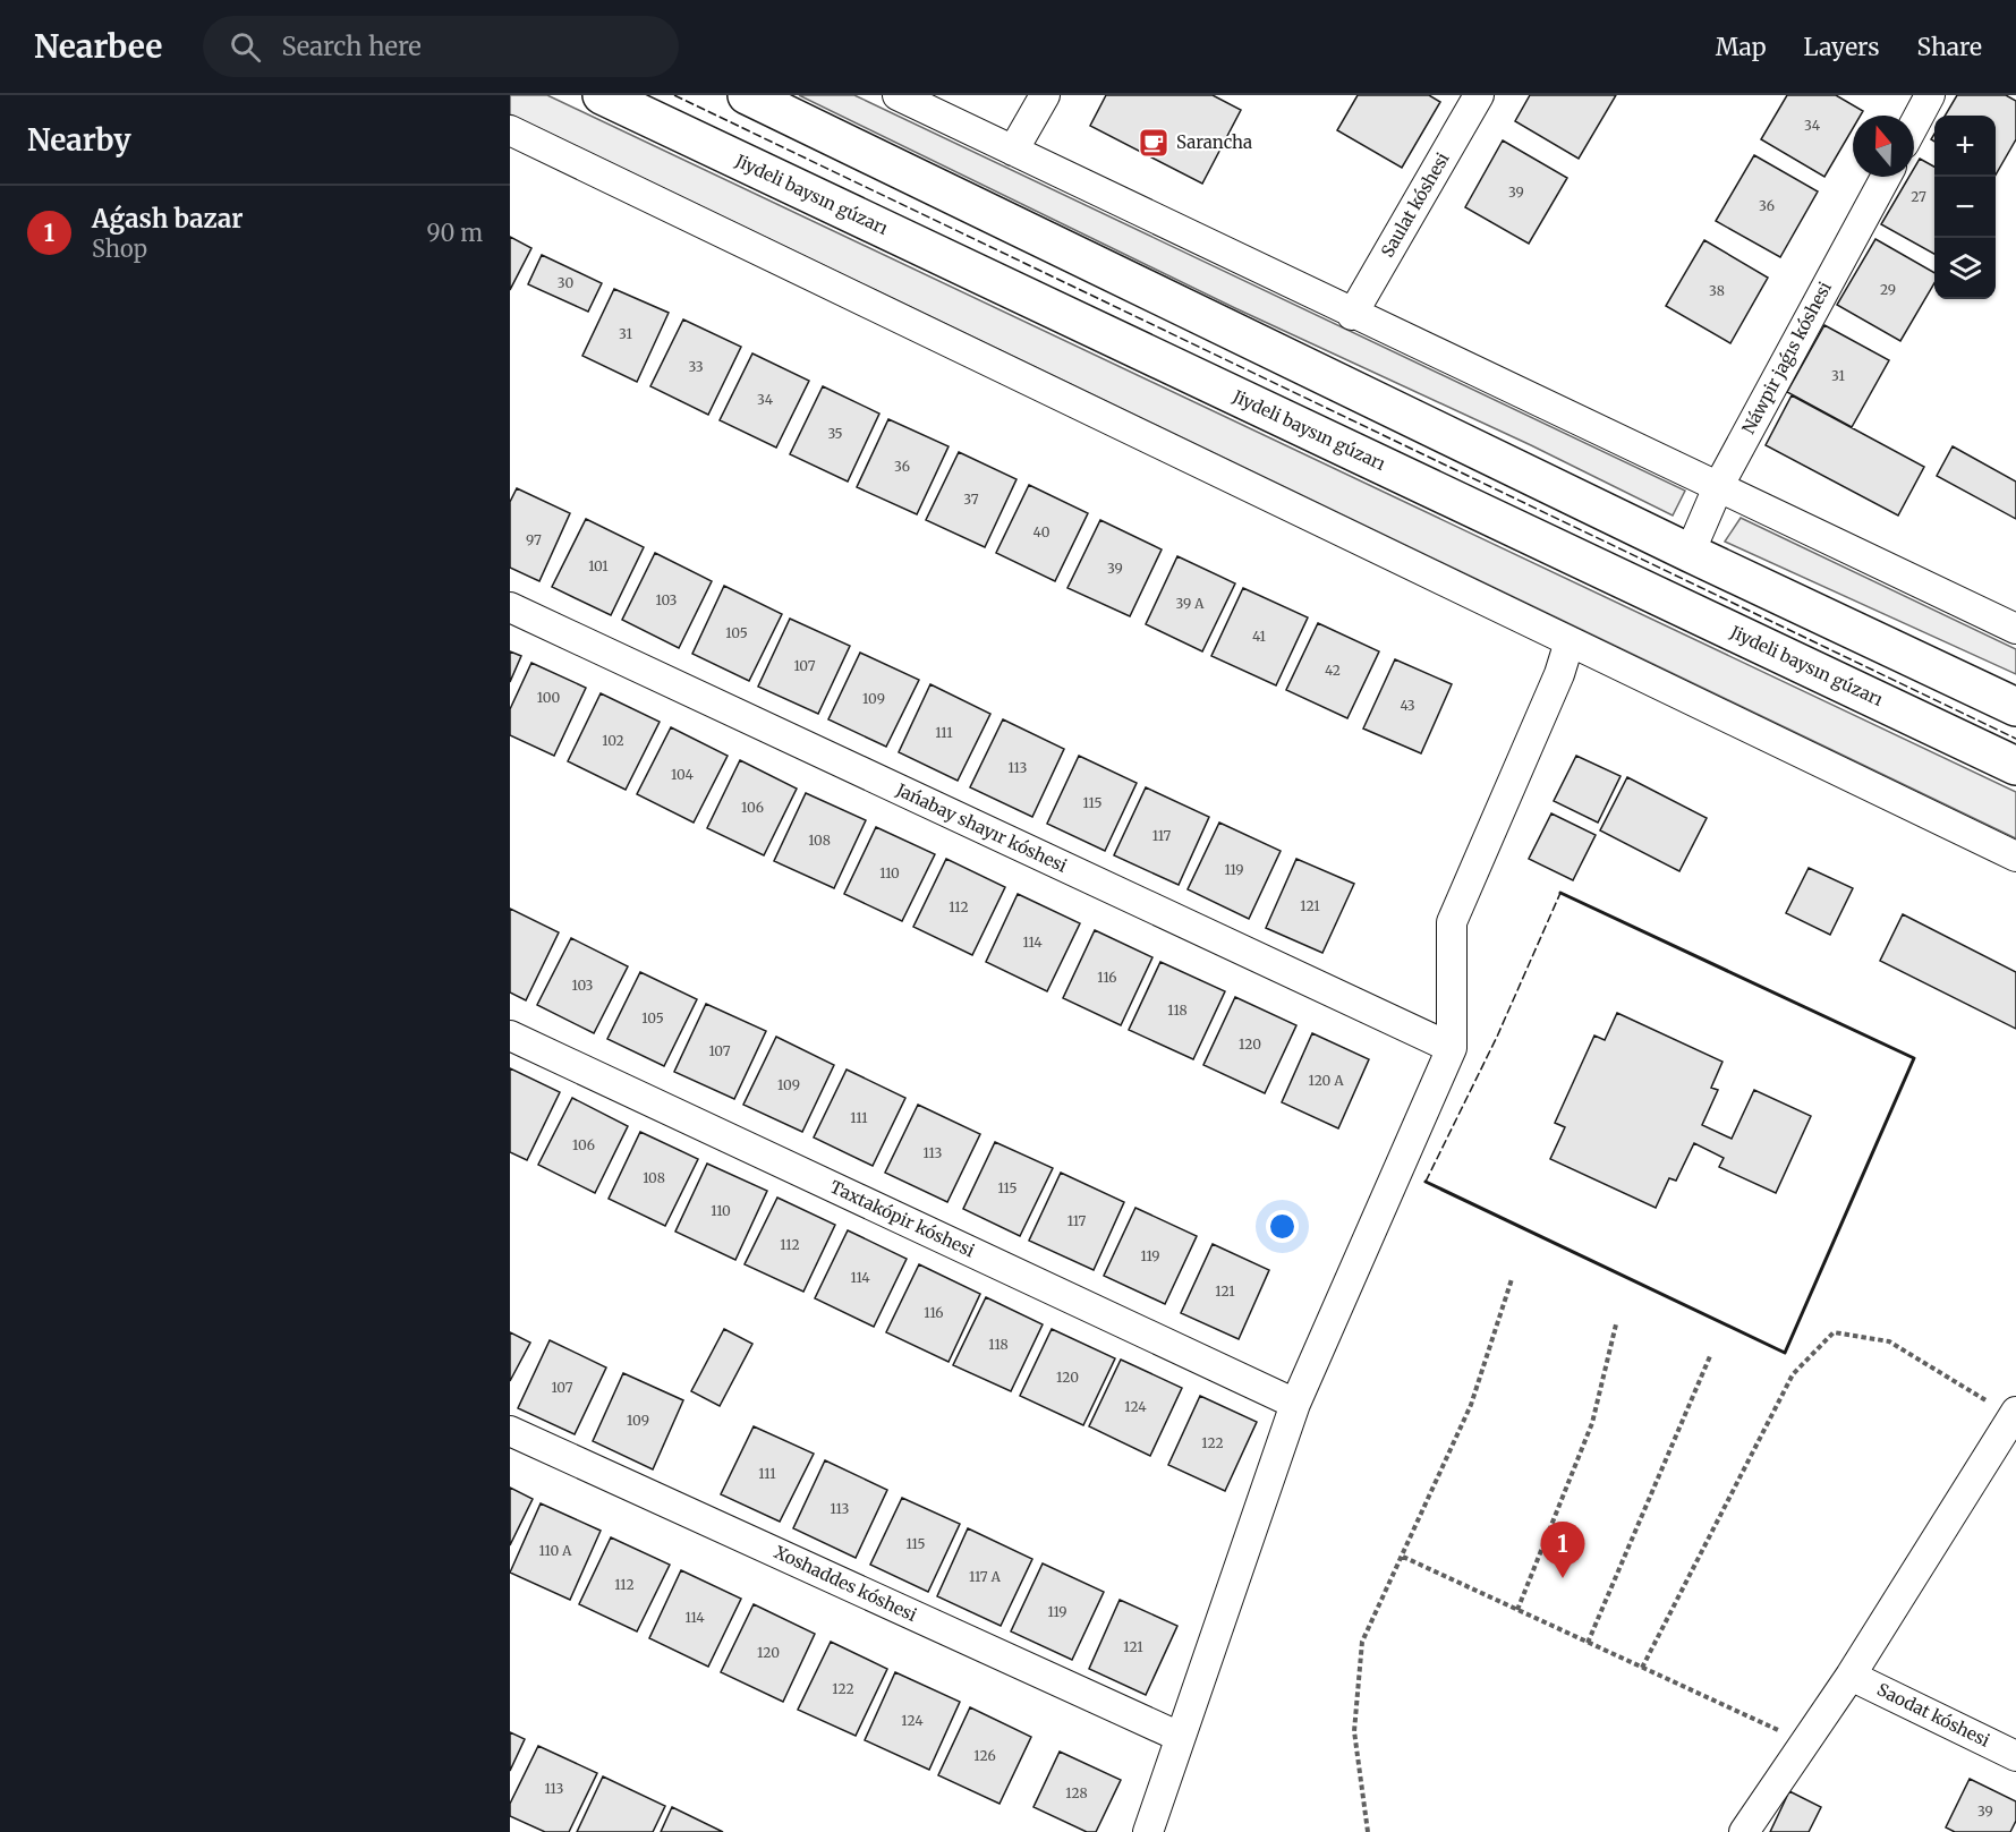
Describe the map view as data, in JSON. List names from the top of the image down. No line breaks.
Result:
{"streets":{"main road":["Jiydeli baysın gúzarı"],"street":["Saulat kóshesi","Náwpir jaǵıs kóshesi","Jańabay shayır kóshesi","Taxtakópir kóshesi","Xoshaddes kóshesi","Saodat kóshesi"]},"places":{"cafe":["Sarancha"]},"house_numbers":["34","39","27","36","30","29","38","31","33","31","34","35","36","37","40","97","101","39","103","39 А","105","41","107","42","100","109","43","111","102","113","104","115","106","117","108","119","110","121","112","114","116","103","118","105","120","107","120 А","109","111","106","113","108","115","110","117","112","119","114","121","116","118","120","107","124","109","122","111","113","115","110 А","117 А","112","119","114","121","120","122","124","126","113","128","39"],"north":"top","page":{"header":"Nearbee","search":"Search here","nav":["Map","Layers","Share"],"heading":"Nearby","map_buttons":["+","−"],"list":[{"mark":"1","name":"Aǵash bazar","note":"Shop","value":"90 m"}],"pins":"1"}}
